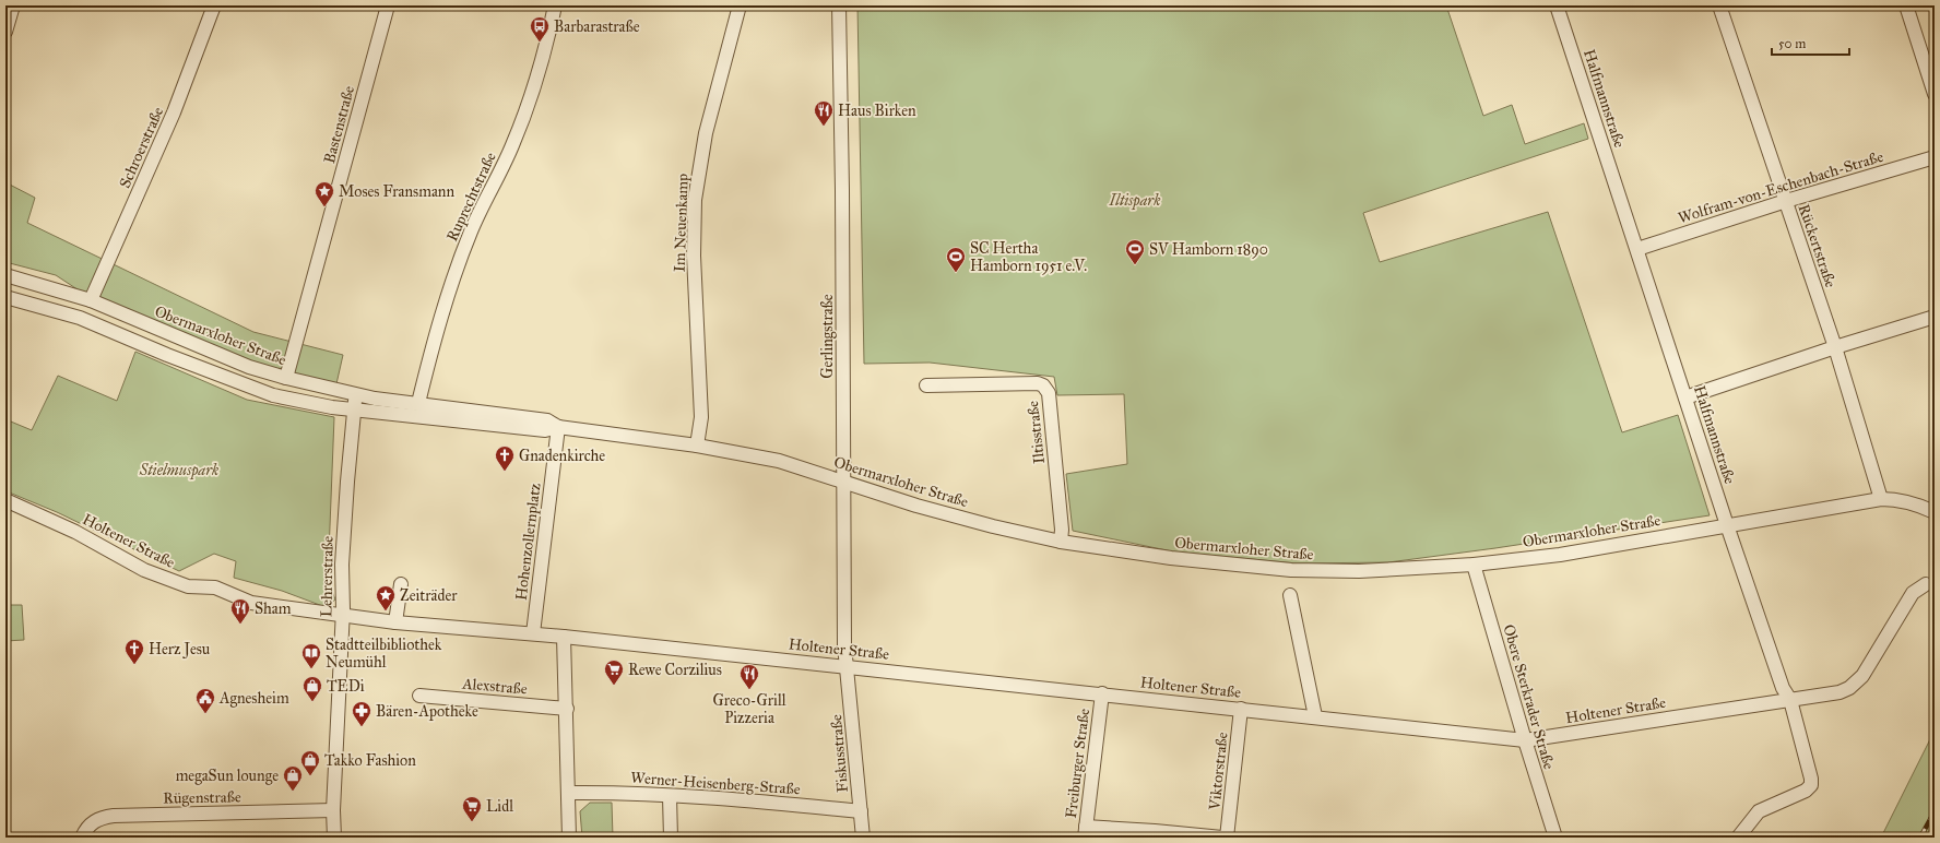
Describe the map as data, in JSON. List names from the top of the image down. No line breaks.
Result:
{"streets":{"street":["Halfmannstraße","Bastenstraße","Schroerstraße","Wolfram-von-Eschenbach-Straße","Ruprechtstraße","Im Neuenkamp","Rückertstraße","Obermarxloher Straße","Gerlingstraße","Iltisstraße","Holtener Straße","Hohenzollernplatz","Lehrerstraße","Alexstraße","Obere Sterkrader Straße","Fiskusstraße","Freiburger Straße","Viktorstraße","Werner-Heisenberg-Straße","Rügenstraße"]},"crossings":[["Halfmannstraße","Wolfram-von-Eschenbach-Straße"],["Halfmannstraße","Obermarxloher Straße"],["Halfmannstraße","Holtener Straße"],["Bastenstraße","Obermarxloher Straße"],["Schroerstraße","Obermarxloher Straße"],["Wolfram-von-Eschenbach-Straße","Rückertstraße"],["Ruprechtstraße","Obermarxloher Straße"],["Im Neuenkamp","Obermarxloher Straße"],["Rückertstraße","Obermarxloher Straße"],["Obermarxloher Straße","Gerlingstraße"],["Obermarxloher Straße","Iltisstraße"],["Obermarxloher Straße","Hohenzollernplatz"],["Obermarxloher Straße","Lehrerstraße"],["Obermarxloher Straße","Obere Sterkrader Straße"],["Gerlingstraße","Holtener Straße"],["Gerlingstraße","Fiskusstraße"],["Holtener Straße","Hohenzollernplatz"],["Holtener Straße","Lehrerstraße"],["Holtener Straße","Obere Sterkrader Straße"],["Holtener Straße","Fiskusstraße"],["Holtener Straße","Freiburger Straße"],["Holtener Straße","Viktorstraße"],["Lehrerstraße","Rügenstraße"],["Fiskusstraße","Werner-Heisenberg-Straße"]],"parks":["Iltispark","Stielmuspark"],"places":{"bus stop":["Barbarastraße"],"restaurant":["Haus Birken","Sham","Greco-Grill Pizzeria"],"place":["Moses Fransmann","Zeiträder"],"sports":["SV Hamborn 1890","SC Hertha Hamborn 1951 e.V."],"church":["Gnadenkirche","Herz Jesu"],"library":["Stadtteilbibliothek Neumühl"],"supermarket":["Rewe Corzilius","Lidl"],"shop":["TEDi","Takko Fashion","megaSun lounge"],"public building":["Agnesheim"],"pharmacy":["Bären-Apotheke"]},"scale_bar":"50 m"}
